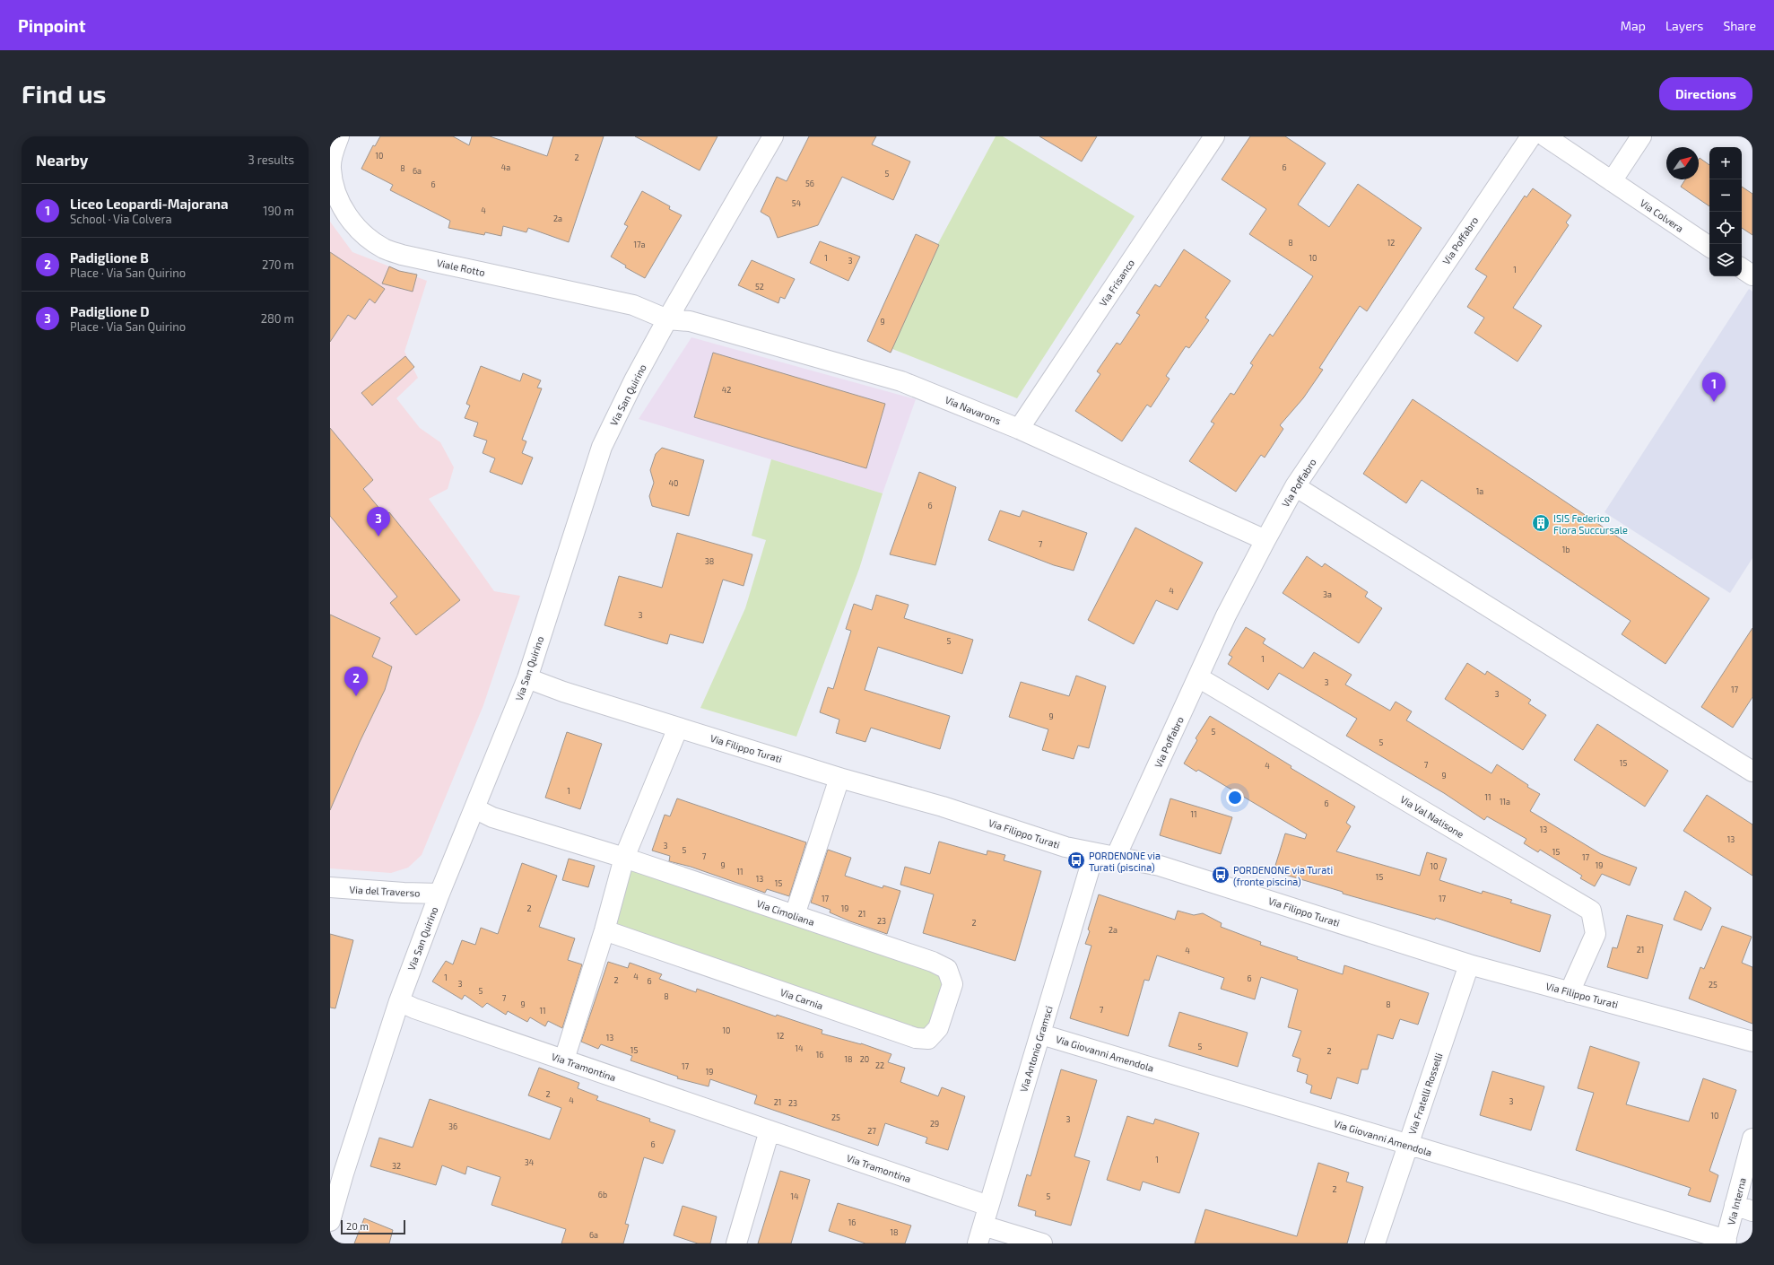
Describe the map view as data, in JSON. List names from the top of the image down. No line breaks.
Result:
{"streets":{"street":["Via Colvera","Via Poffabro","Viale Rotto","Via Frisanco","Via San Quirino","Via Navarons","Via Filippo Turati","Via Val Natisone","Via del Traverso","Via Cimoliana","Via Carnia","Via Antonio Gramsci","Via Giovanni Amendola","Via Tramontina","Via Fratelli Rosselli","Via Interna"]},"crossings":[["Via Poffabro","Via Navarons"],["Via Poffabro","Via Filippo Turati"],["Via Poffabro","Via Val Natisone"],["Viale Rotto","Via San Quirino"],["Viale Rotto","Via Navarons"],["Via Frisanco","Via Navarons"],["Via San Quirino","Via Navarons"],["Via San Quirino","Via Filippo Turati"],["Via San Quirino","Via del Traverso"],["Via San Quirino","Via Cimoliana"],["Via San Quirino","Via Tramontina"],["Via Filippo Turati","Via Val Natisone"],["Via Filippo Turati","Via Antonio Gramsci"],["Via Filippo Turati","Via Fratelli Rosselli"],["Via Cimoliana","Via Carnia"],["Via Antonio Gramsci","Via Giovanni Amendola"],["Via Antonio Gramsci","Via Tramontina"],["Via Giovanni Amendola","Via Fratelli Rosselli"],["Via Giovanni Amendola","Via Interna"]],"places":{"building":["ISIS Federico Flora Succursale"],"bus stop":["PORDENONE via Turati (piscina)","PORDENONE via Turati (fronte piscina)"]},"house_numbers":["10","2","4a","6","8","6a","5","56","6","54","4","2a","8","12","17a","1","10","3","1","52","9","42","40","1a","6","7","1b","38","4","3a","3","5","1","3","17","3","9","5","5","15","7","4","9","1","11","11a","6","11","13","13","3","5","15","7","17","9","19","10","11","15","13","15","17","17","2","19","21","23","2","2a","21","4","4","1","6","2","6","3","25","5","8","7","9","8","7","11","10","12","13","5","14","15","2","16","18","20","22","17","19","2","4","3","21","23","10","25","3","29","36","27","6","1","34","32","2","6b","14","5","16","18","6a"],"scale_bar":"20 m","north":"top right","page":{"header":"Pinpoint","nav":["Map","Layers","Share"],"buttons":"Directions","title":"Find us","heading":["Nearby","3 results"],"map_buttons":["+","−"],"list":[{"mark":"1","name":"Liceo Leopardi-Majorana","note":"School · Via Colvera","value":"190 m"},{"mark":"2","name":"Padiglione B","note":"Place · Via San Quirino","value":"270 m"},{"mark":"3","name":"Padiglione D","note":"Place · Via San Quirino","value":"280 m"}],"pins":["1","3","2"],"scale":"20 m"}}
